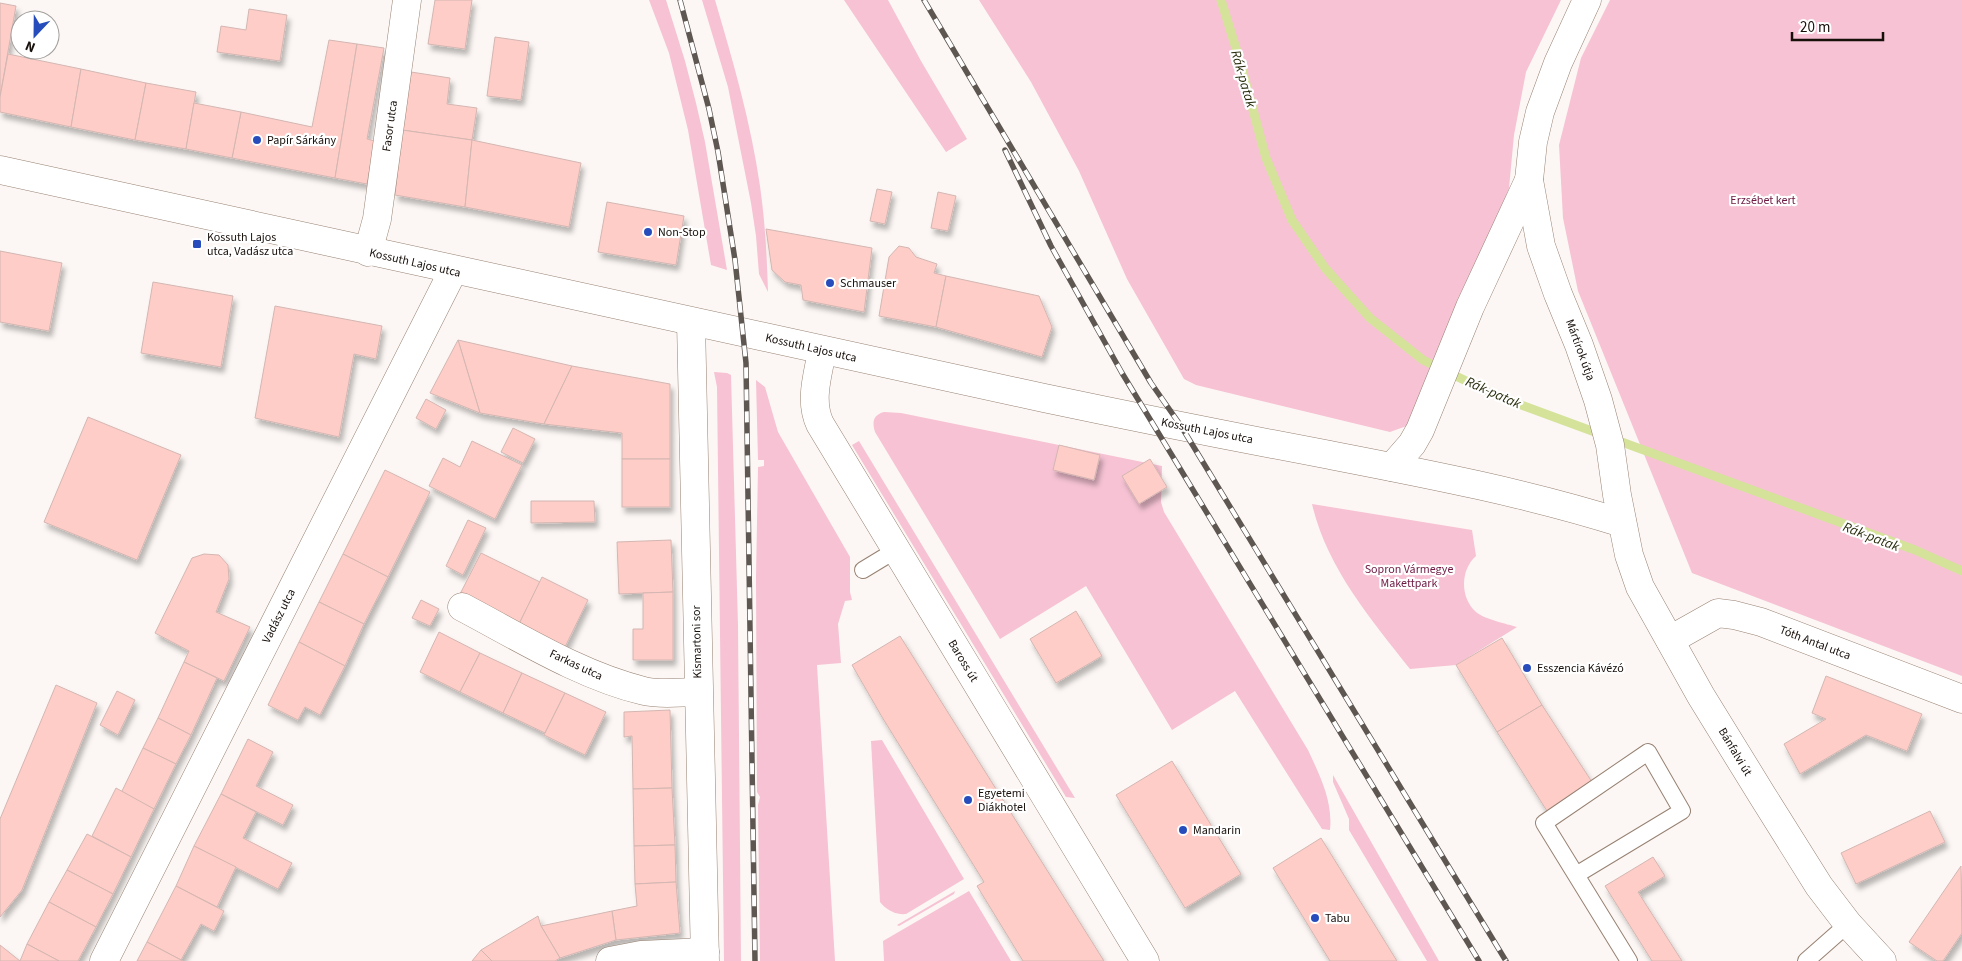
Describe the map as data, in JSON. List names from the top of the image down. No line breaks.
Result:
{"streets":{"street":["Fasor utca","Kossuth Lajos utca","Mártírok útja","Vadász utca","Kismartoni sor","Tóth Antal utca","Baross út","Farkas utca","Bánfalvi út"]},"crossings":[["Fasor utca","Kossuth Lajos utca"],["Kossuth Lajos utca","Mártírok útja"],["Kossuth Lajos utca","Vadász utca"],["Kossuth Lajos utca","Kismartoni sor"],["Kossuth Lajos utca","Baross út"],["Kossuth Lajos utca","Bánfalvi út"],["Mártírok útja","Bánfalvi út"],["Kismartoni sor","Farkas utca"],["Tóth Antal utca","Bánfalvi út"]],"water":["Rák-patak"],"parks":["Erzsébet kert","Sopron Vármegye Makettpark"],"places":{"other":["Papír Sárkány","Non-Stop","Schmauser","Esszencia Kávézó","Egyetemi Diákhotel","Mandarin","Tabu"],"transit":["Kossuth Lajos utca, Vadász utca"]},"scale_bar":"20 m","north":"bottom"}
